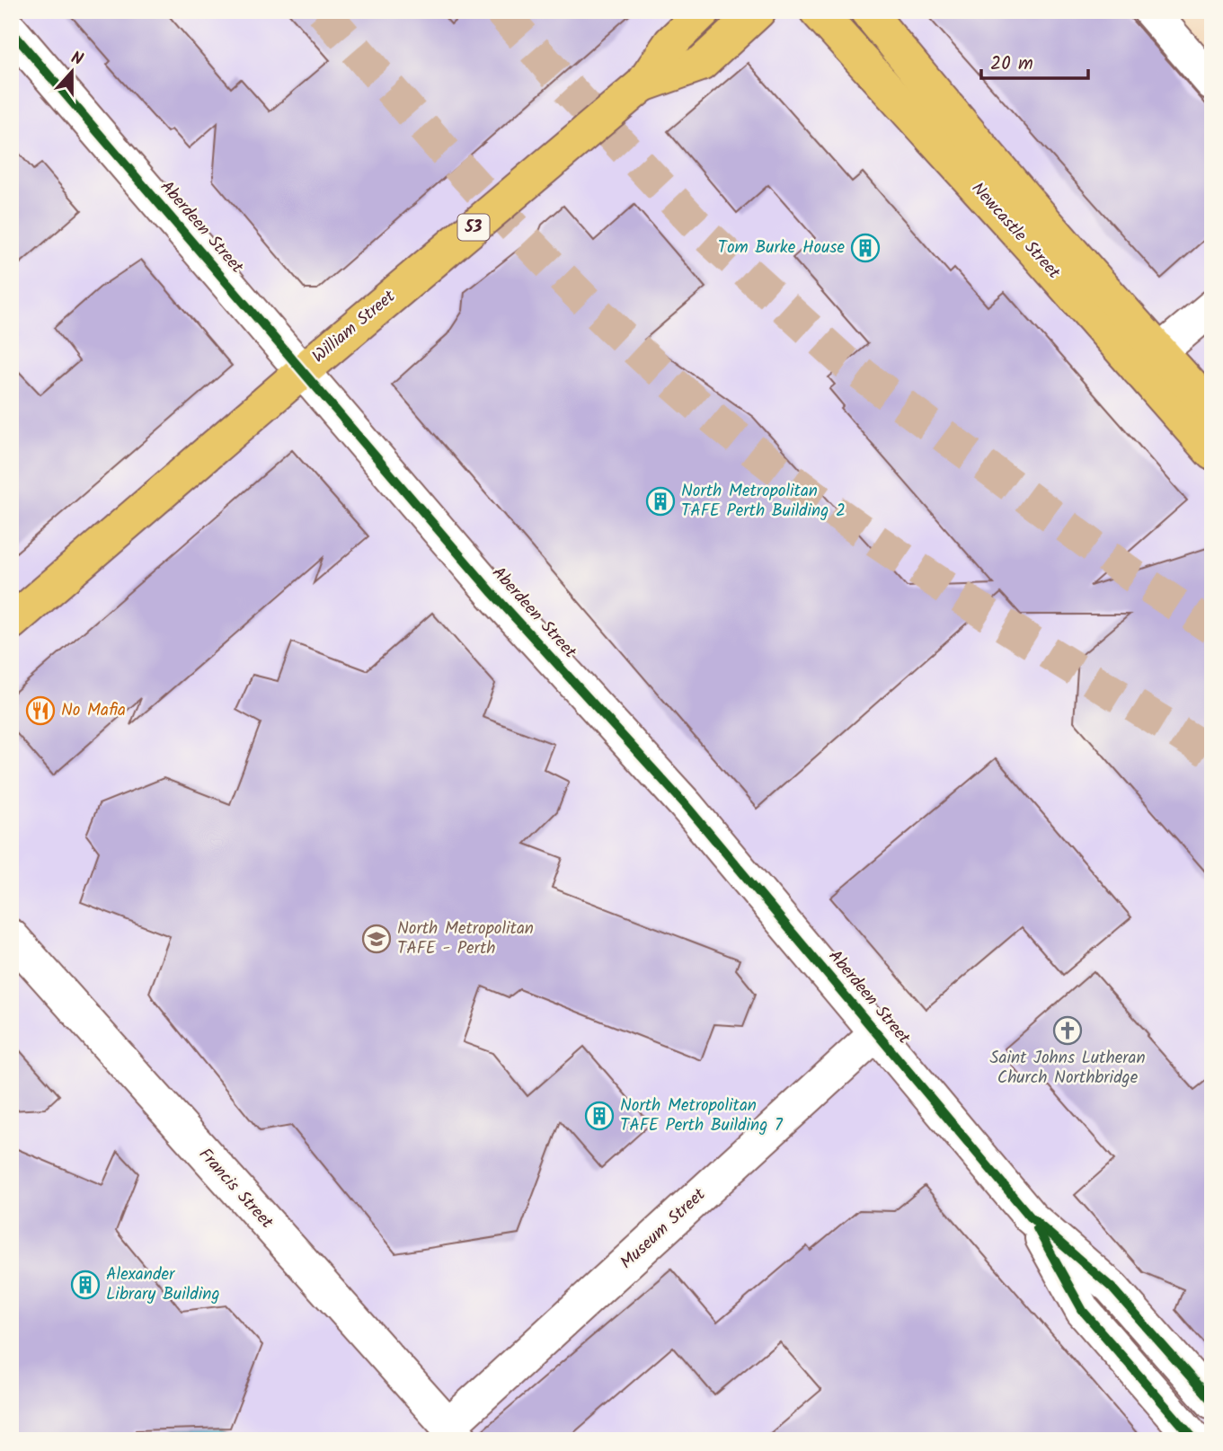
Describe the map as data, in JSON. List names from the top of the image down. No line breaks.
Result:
{"streets":{"main road":["53","Newcastle Street","William Street"],"street":["Aberdeen Street","Francis Street","Museum Street"]},"crossings":[["Aberdeen Street","William Street"],["Aberdeen Street","Museum Street"],["Francis Street","Museum Street"]],"places":{"building":["Tom Burke House","North Metropolitan TAFE Perth Building 2","North Metropolitan TAFE Perth Building 7","Alexander Library Building"],"restaurant":["No Mafia"],"school or university":["North Metropolitan TAFE - Perth"],"church":["Saint Johns Lutheran Church Northbridge"]},"scale_bar":"20 m","north":"top"}
